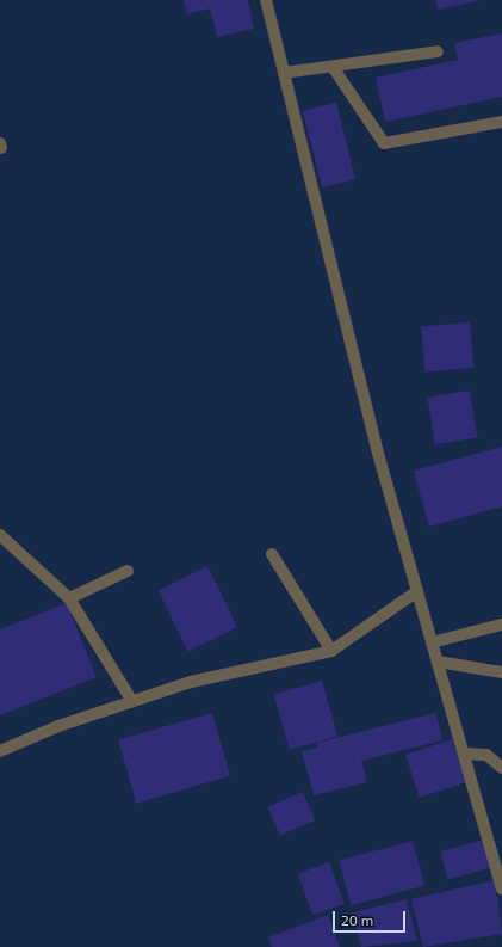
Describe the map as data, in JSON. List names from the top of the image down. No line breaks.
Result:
{"scale_bar":"20 m"}
